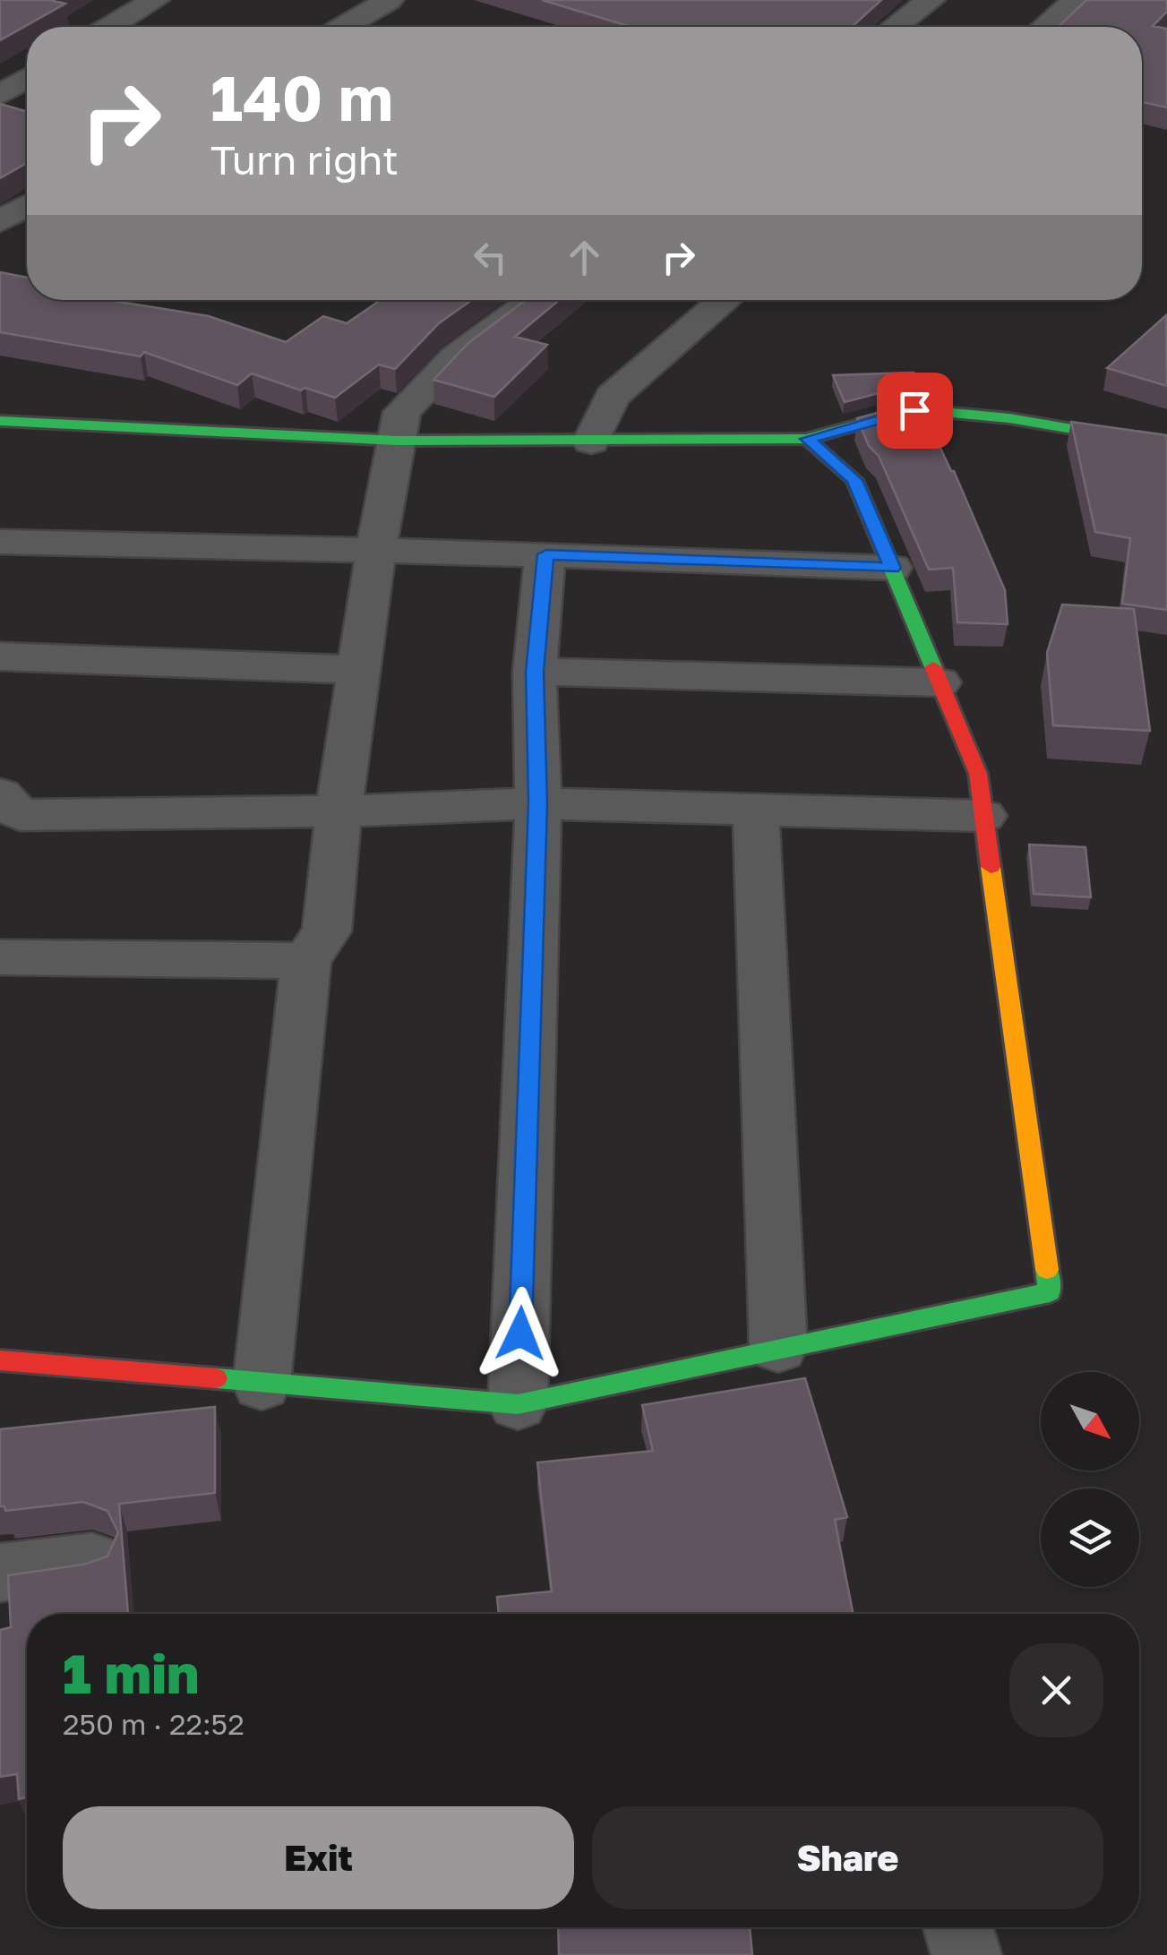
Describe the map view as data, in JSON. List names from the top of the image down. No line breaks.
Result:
{"north":"bottom right","page":{"turn":["140 m","Turn right"],"heading":["1 min","250 m · 22:52"],"buttons":["Exit","Share"]}}
